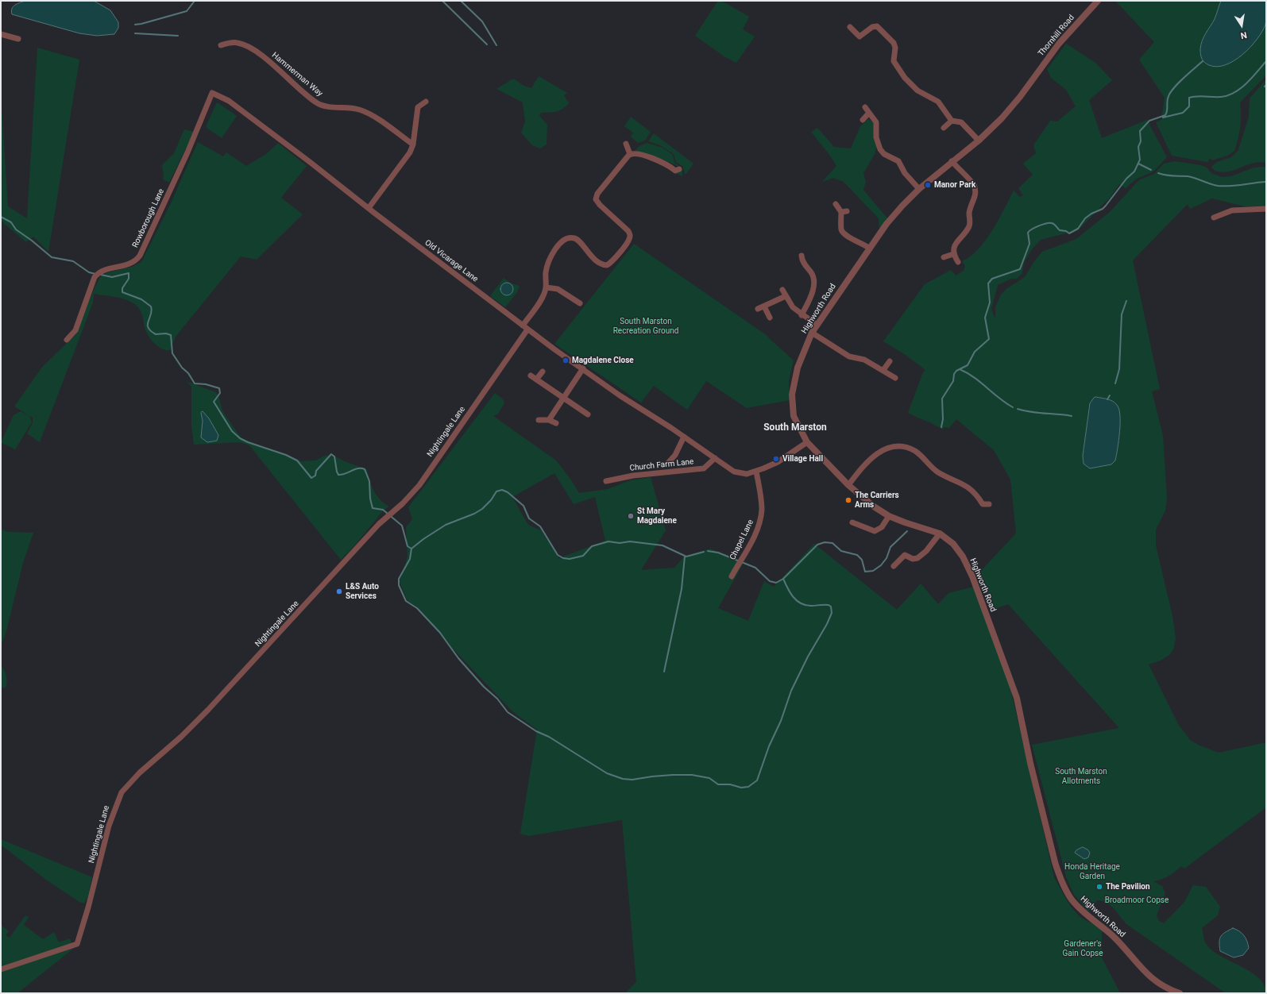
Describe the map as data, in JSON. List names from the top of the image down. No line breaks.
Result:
{"streets":{"street":["Thornhill Road","Hammerman Way","Rowborough Lane","Old Vicarage Lane","Highworth Road","Nightingale Lane","Church Farm Lane","Chapel Lane"]},"crossings":[["Thornhill Road","Highworth Road"],["Rowborough Lane","Old Vicarage Lane"],["Old Vicarage Lane","Highworth Road"],["Old Vicarage Lane","Nightingale Lane"],["Old Vicarage Lane","Church Farm Lane"],["Old Vicarage Lane","Chapel Lane"]],"districts":["South Marston"],"parks":["South Marston Recreation Ground","South Marston Allotments","Honda Heritage Garden","Broadmoor Copse","Gardener's Gain Copse"],"places":["Manor Park","Magdalene Close","Village Hall","The Carriers Arms","St Mary Magdalene","L&S Auto Services","The Pavilion"],"north":"bottom"}
